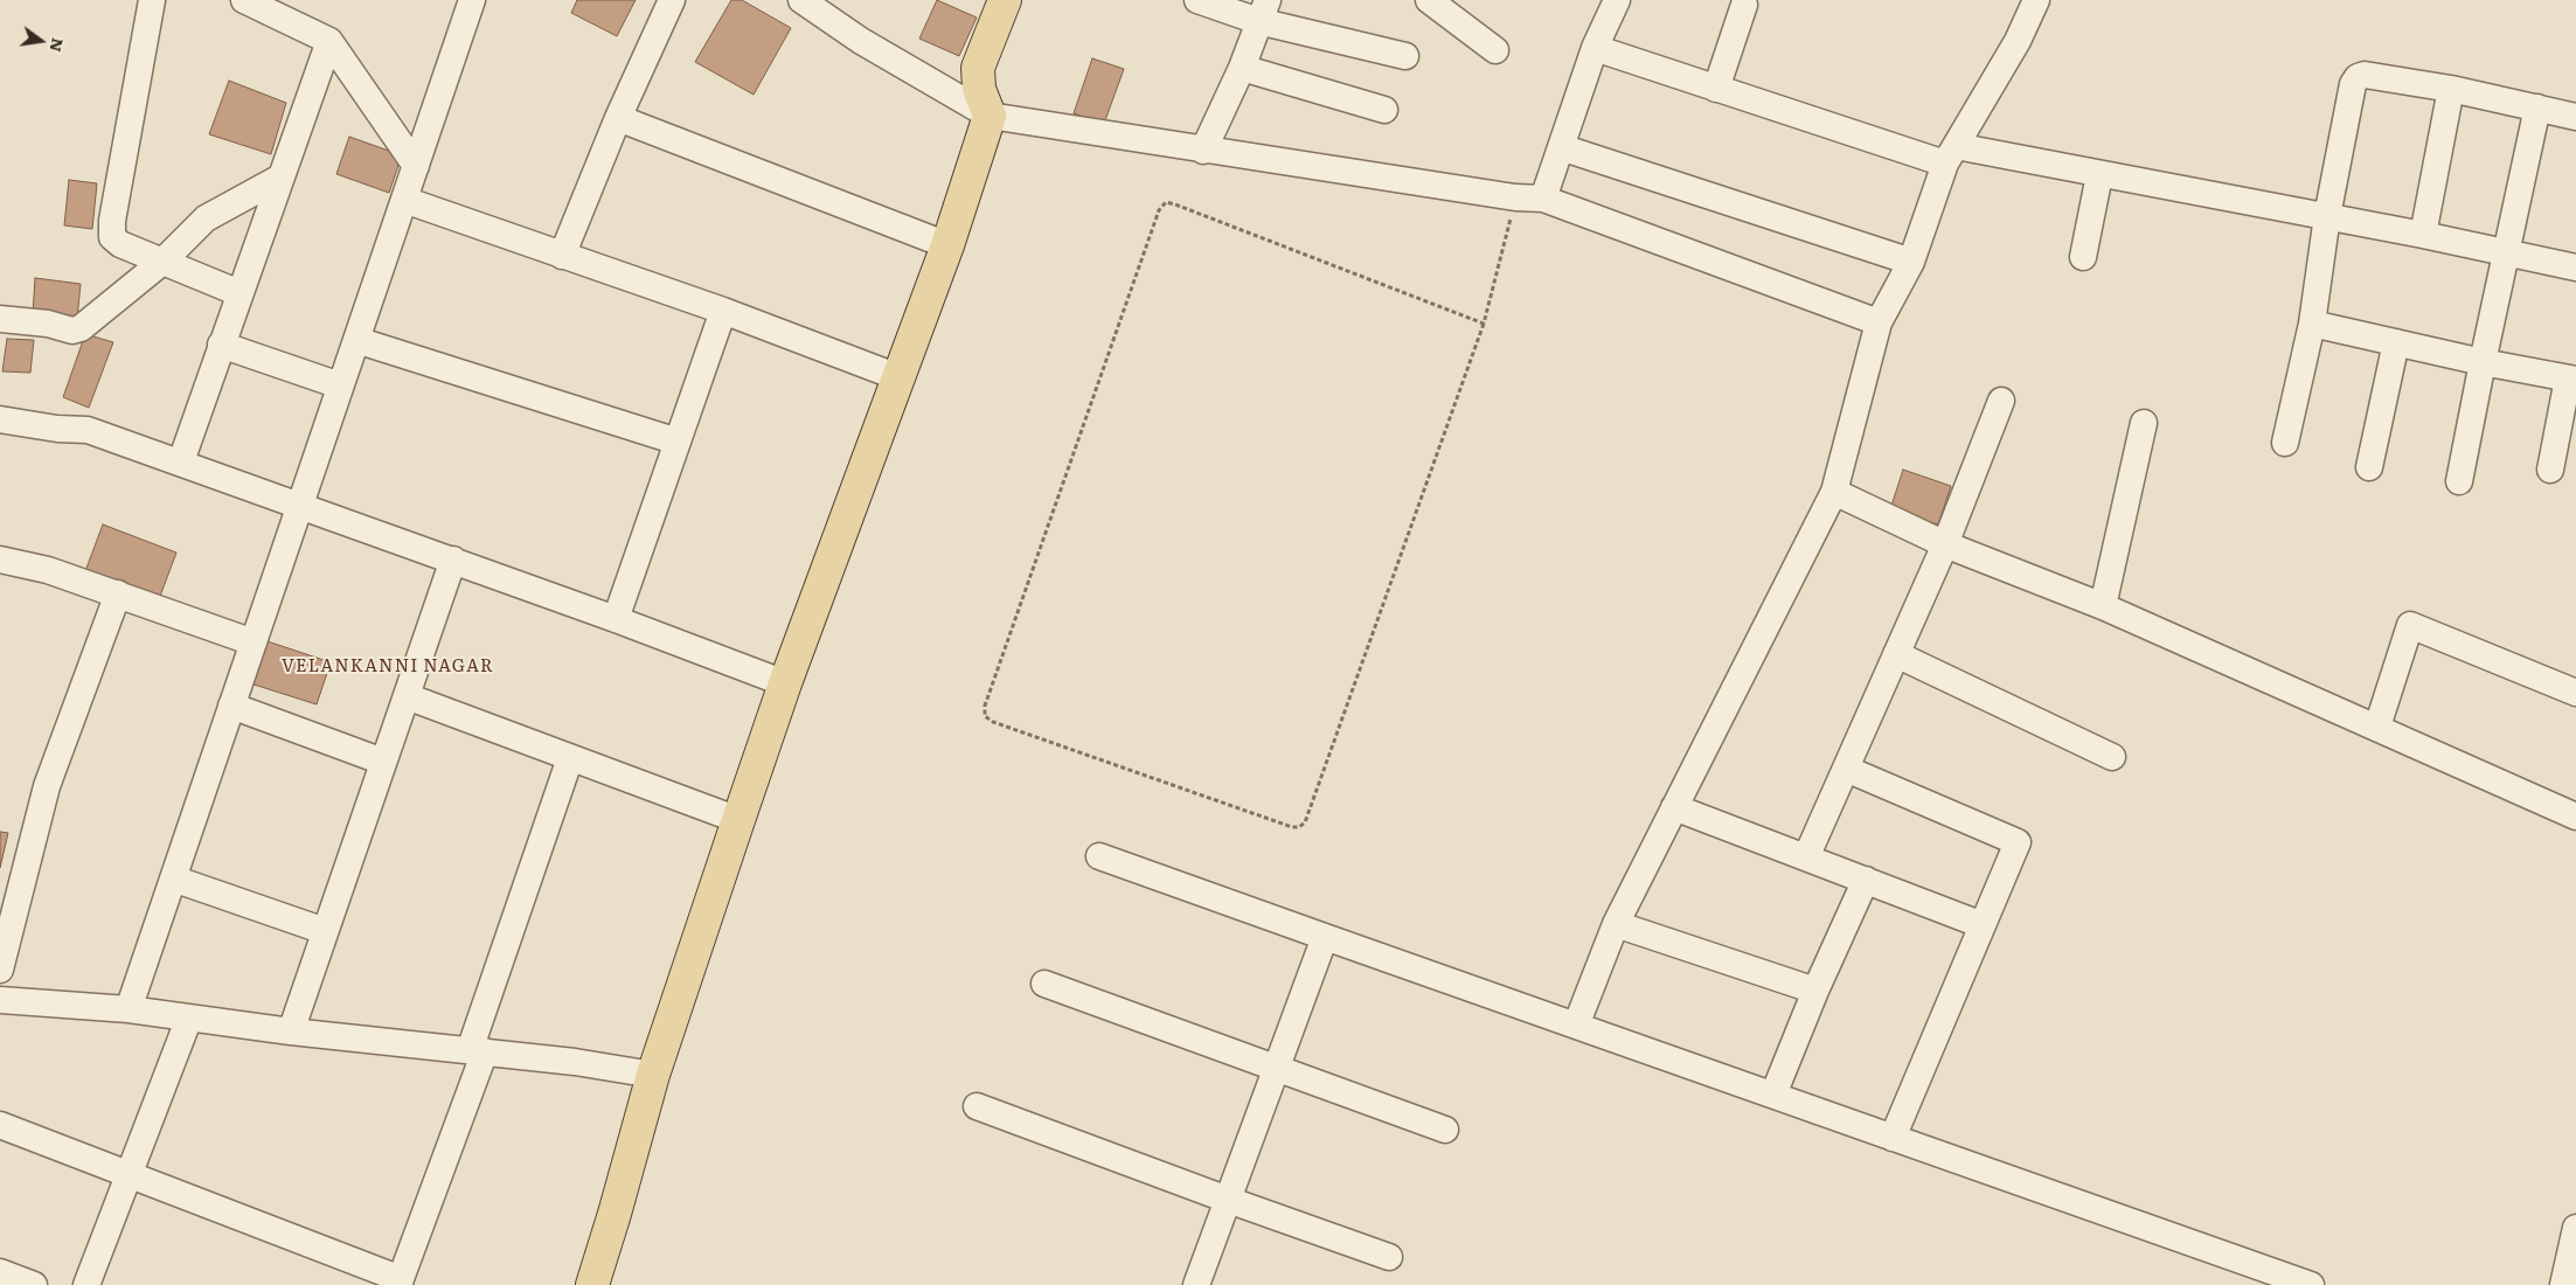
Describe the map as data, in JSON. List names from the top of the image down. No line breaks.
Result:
{"districts":["VELANKANNI NAGAR"],"north":"right"}
